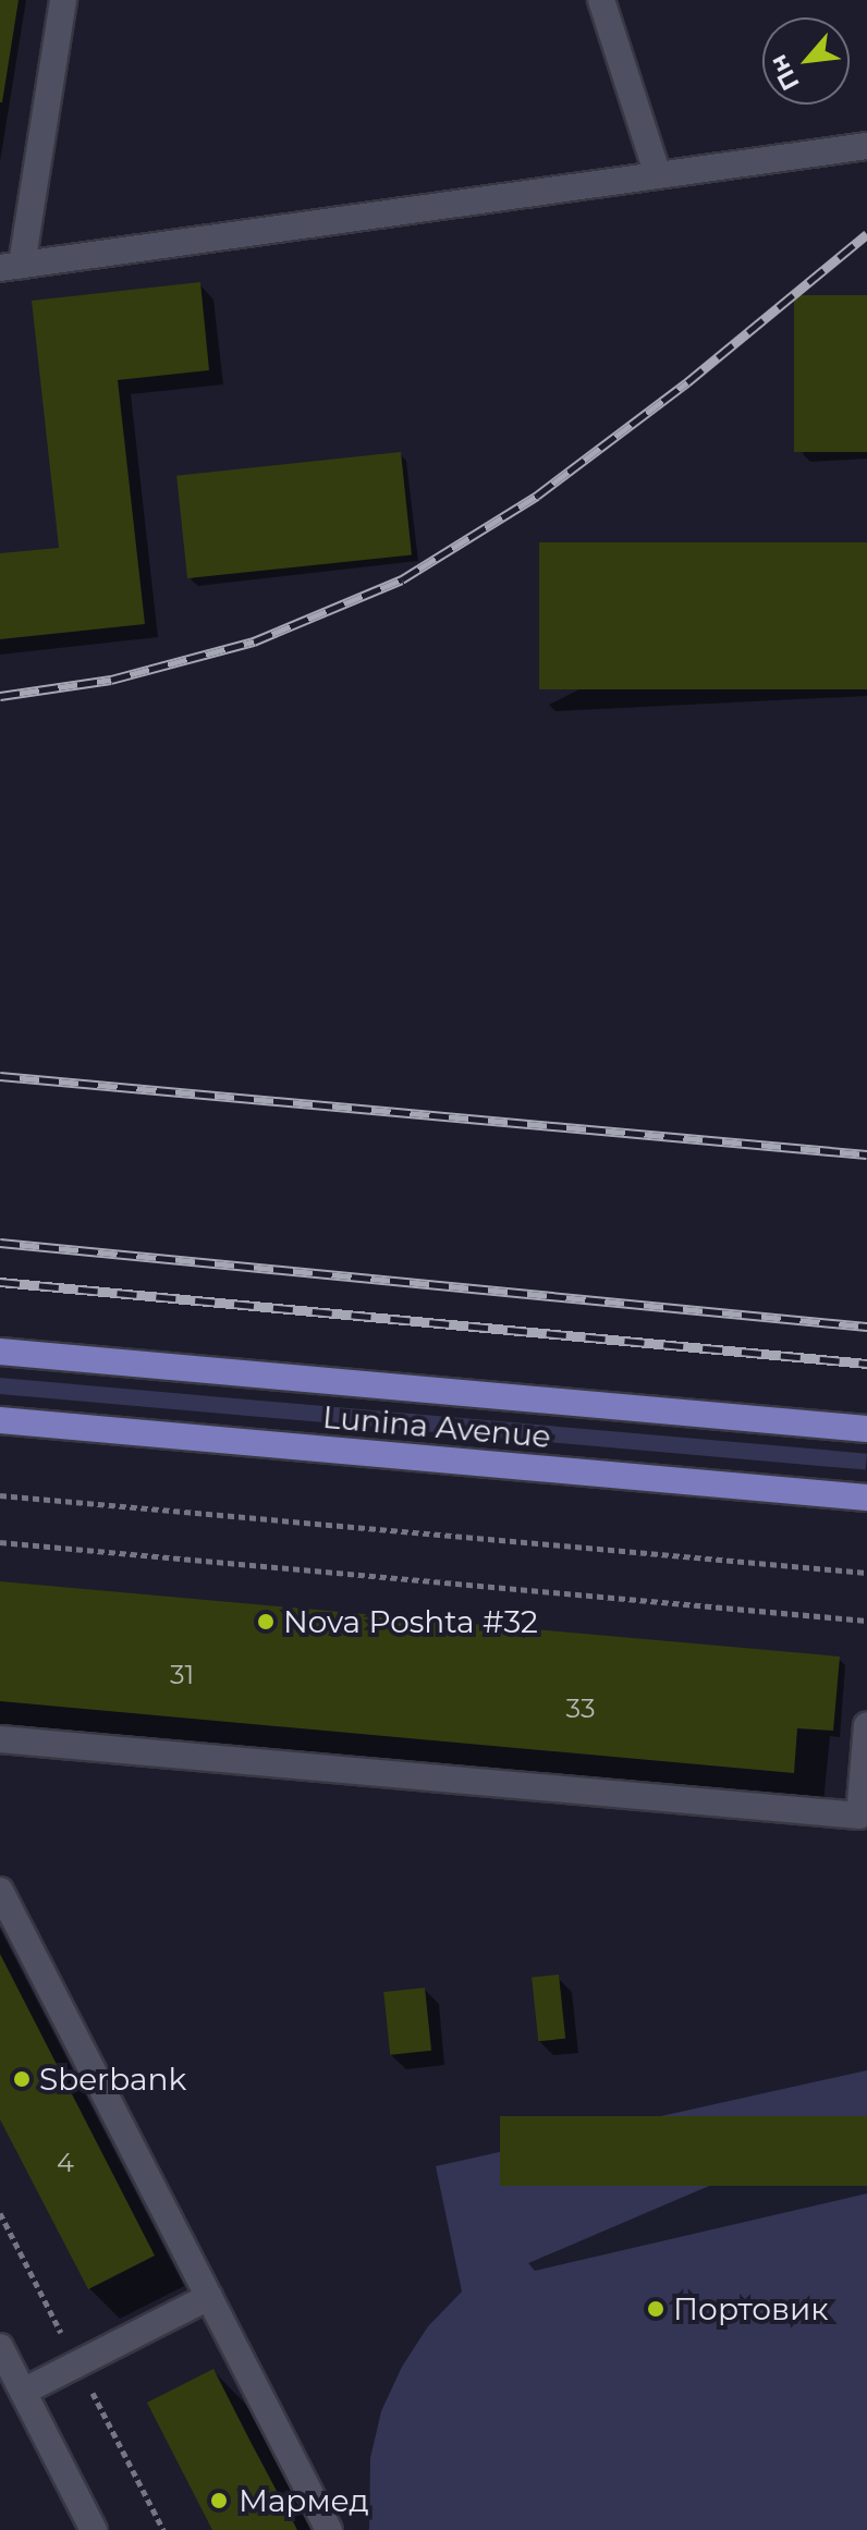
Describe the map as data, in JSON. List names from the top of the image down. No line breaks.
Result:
{"streets":{"main road":["Lunina Avenue"]},"places":["Nova Poshta #32","Sberbank","Портовик","Мармед"],"house_numbers":["31","33","4"],"north":"bottom left"}
